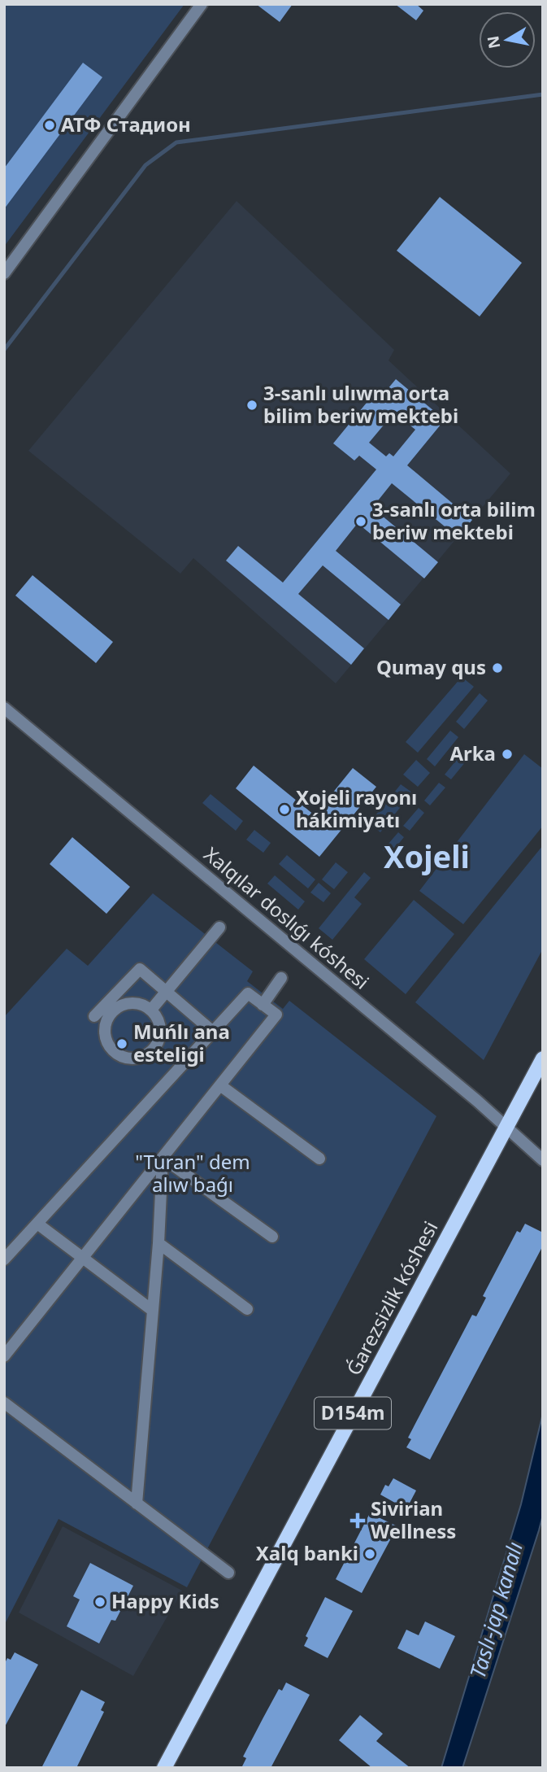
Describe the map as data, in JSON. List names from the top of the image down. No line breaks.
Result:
{"streets":{"main road":["Ǵarezsizlik kóshesi","D154m"],"street":["Xalqılar doslıǵı kóshesi"]},"crossings":[["Xalqılar doslıǵı kóshesi","Ǵarezsizlik kóshesi"]],"districts":["Xojeli"],"water":["Taslı-jap kanalı"],"parks":["\"Turan\" dem alıw baǵı"],"places":{"other":["АТФ Стадион","3-sanlı ulıwma orta bilim beriw mektebi","3-sanlı orta bilim beriw mektebi","Qumay qus","Arka","Xojeli rayonı hákimiyatı","Muńlı ana esteligi","Xalq banki","Happy Kids"],"health":["Sivirian Wellness"]},"north":"left"}
